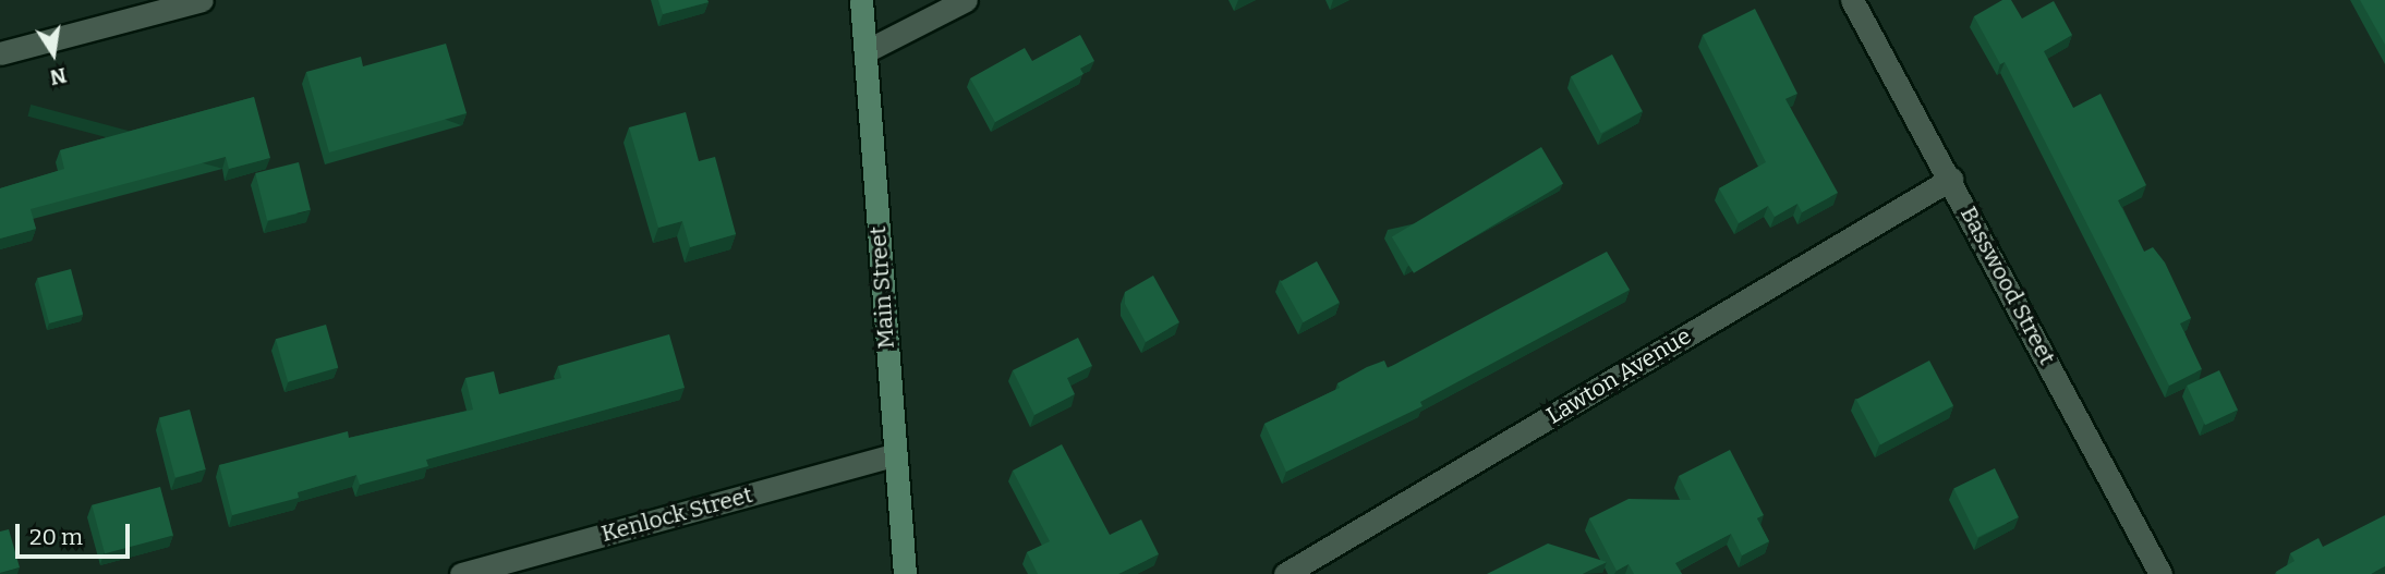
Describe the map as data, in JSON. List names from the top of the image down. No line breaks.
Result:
{"streets":{"main road":["Main Street"],"street":["Basswood Street","Lawton Avenue","Kenlock Street"]},"crossings":[["Basswood Street","Lawton Avenue"],["Main Street","Kenlock Street"]],"scale_bar":"20 m","north":"bottom"}
